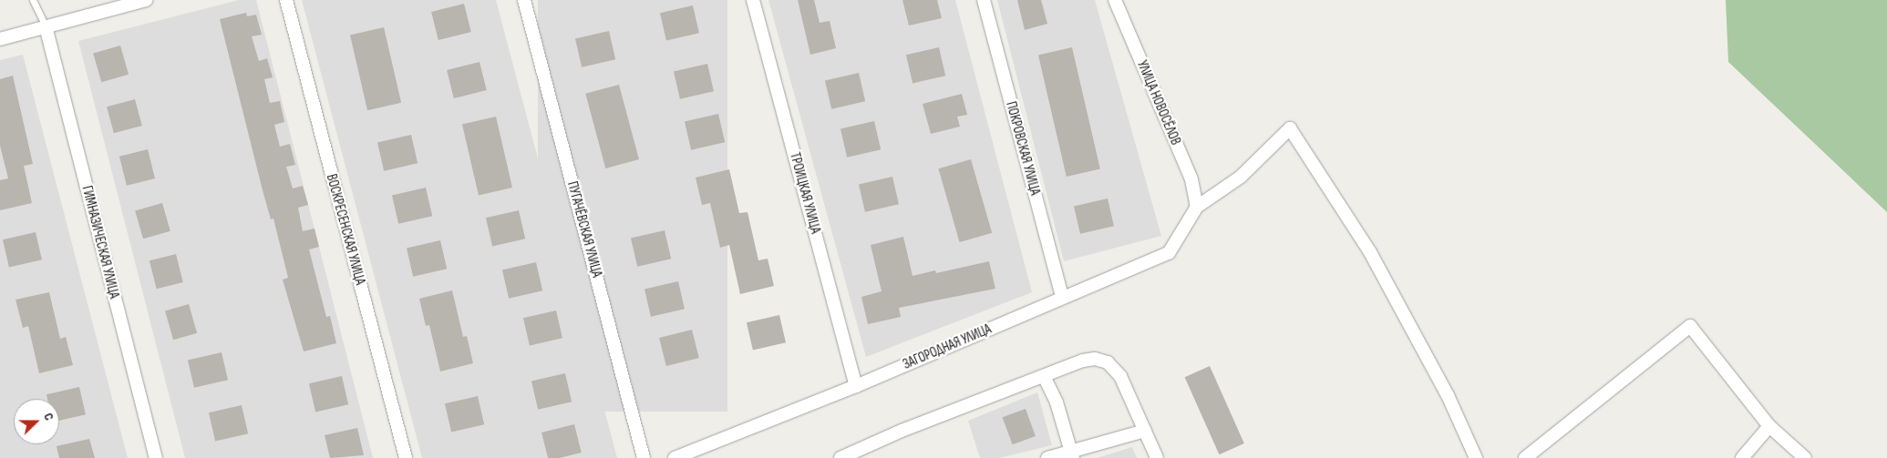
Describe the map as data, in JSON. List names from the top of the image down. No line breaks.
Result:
{"streets":{"street":["УЛИЦА НОВОСЁЛОВ","ПОКРОВСКАЯ УЛИЦА","ТРОИЦКАЯ УЛИЦА","ВОСКРЕСЕНСКАЯ УЛИЦА","ПУГАЧЁВСКАЯ УЛИЦА","ГИМНАЗИЧЕСКАЯ УЛИЦА","ЗАГОРОДНАЯ УЛИЦА"]},"crossings":[["УЛИЦА НОВОСЁЛОВ","ЗАГОРОДНАЯ УЛИЦА"],["ПОКРОВСКАЯ УЛИЦА","ЗАГОРОДНАЯ УЛИЦА"],["ТРОИЦКАЯ УЛИЦА","ЗАГОРОДНАЯ УЛИЦА"]],"north":"right"}
